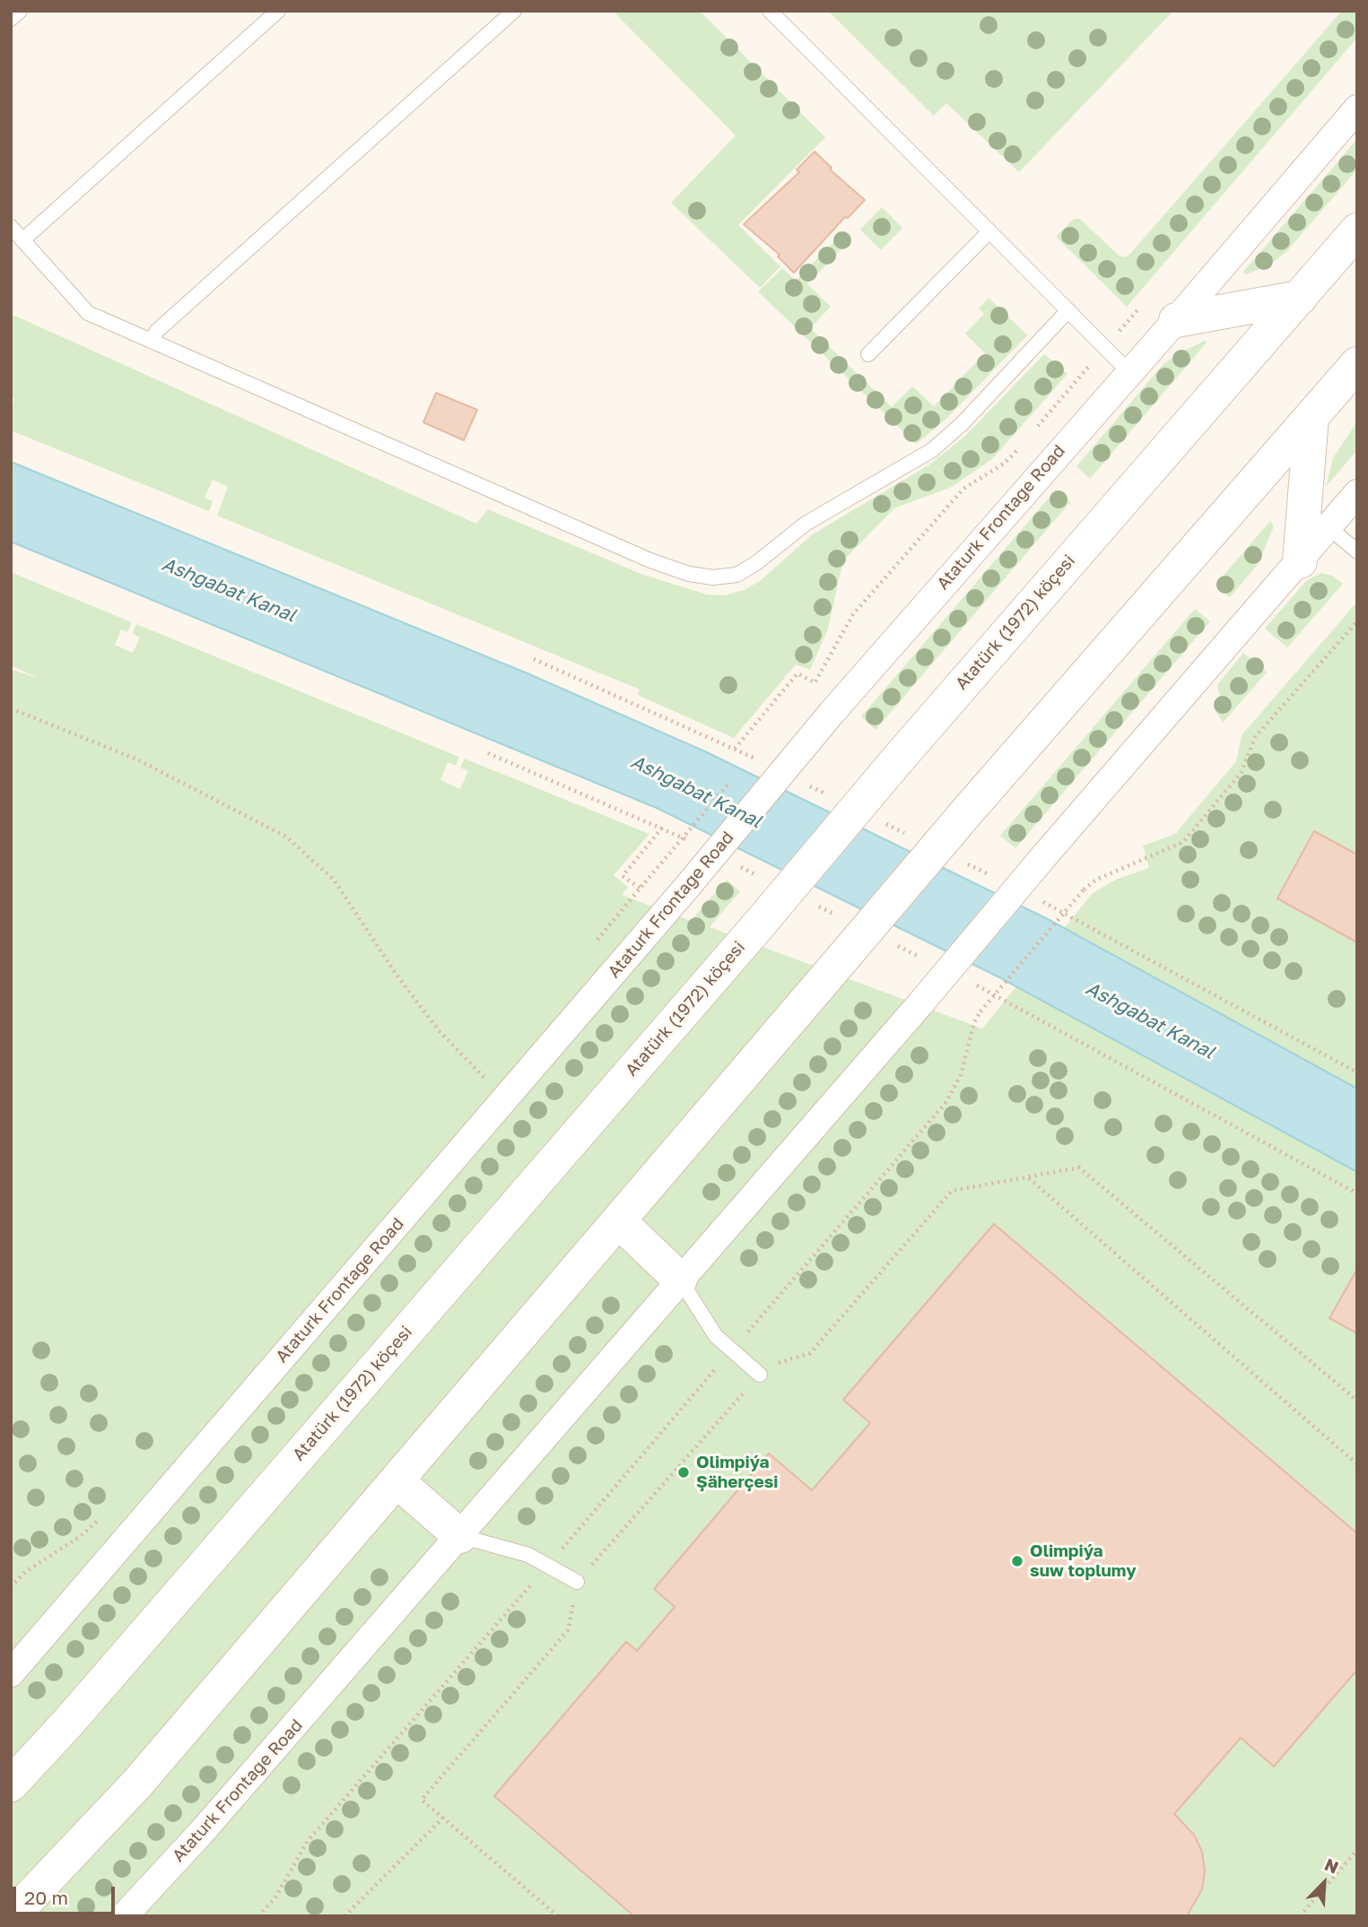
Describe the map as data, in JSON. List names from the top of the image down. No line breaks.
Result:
{"streets":{"main road":["Atatürk (1972) köçesi"],"street":["Ataturk Frontage Road"]},"water":["Ashgabat Kanal"],"places":["Olimpiýa Şäherçesi","Olimpiýa suw toplumy"],"scale_bar":"20 m","north":"top right"}
